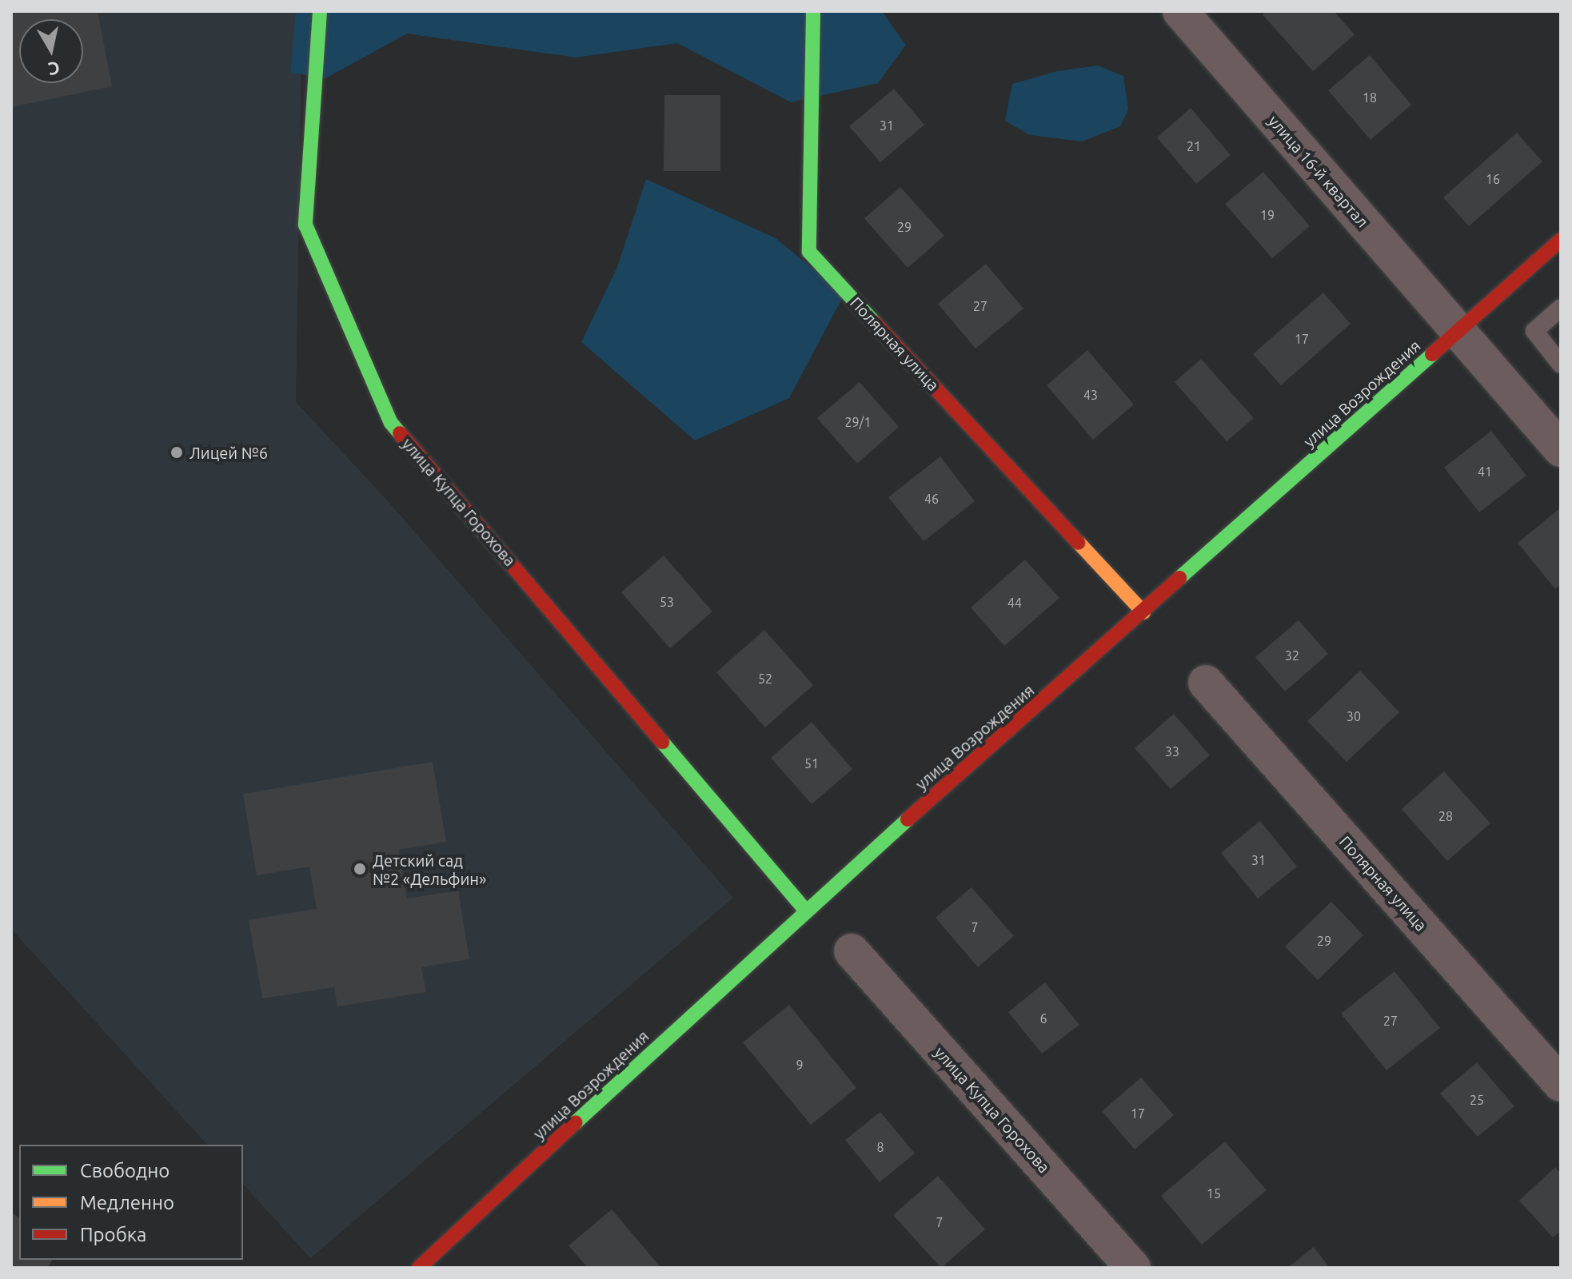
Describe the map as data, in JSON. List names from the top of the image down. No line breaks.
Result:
{"streets":{"street":["улица 16-й квартал","Полярная улица","улица Возрождения","улица Купца Горохова"]},"crossings":[["улица 16-й квартал","улица Возрождения"],["Полярная улица","улица Возрождения"],["улица Возрождения","улица Купца Горохова"]],"places":["Лицей №6","Детский сад №2 «Дельфин»"],"house_numbers":["18","31","21","16","19","29","27","17","43","29/1","41","46","53","44","32","52","30","33","51","28","31","7","29","6","27","9","25","17","8","15","7"],"legend":["Свободно","Медленно","Пробка"],"north":"bottom"}
